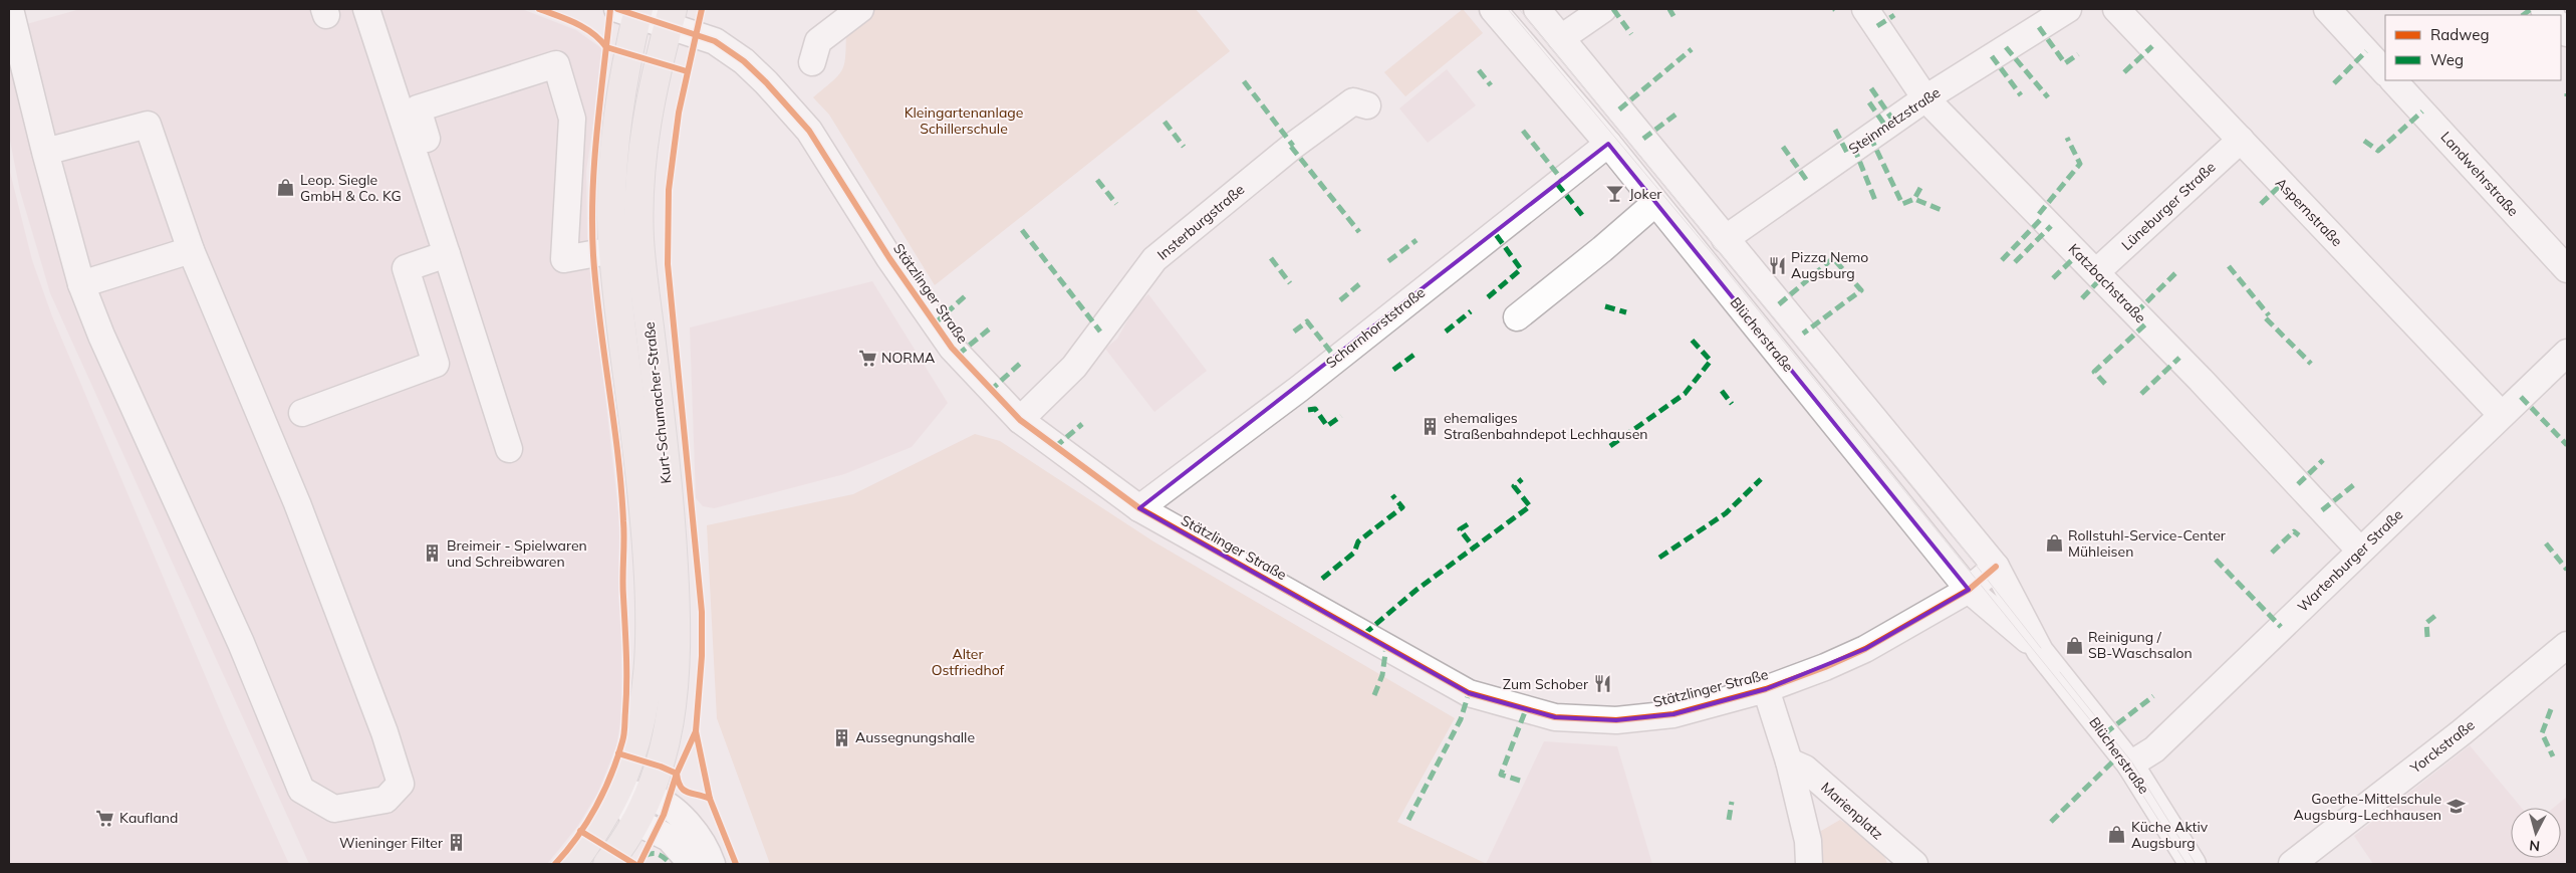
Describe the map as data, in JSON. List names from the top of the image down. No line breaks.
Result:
{"streets":{"main road":["Kurt-Schumacher-Straße"],"street":["Steinmetzstraße","Landwehrstraße","Lüneburger Straße","Aspernstraße","Insterburgstraße","Katzbachstraße","Stätzlinger Straße","Scharnhorststraße","Blücherstraße","Wartenburger Straße","Yorckstraße","Marienplatz"]},"crossings":[["Steinmetzstraße","Katzbachstraße"],["Steinmetzstraße","Blücherstraße"],["Lüneburger Straße","Aspernstraße"],["Lüneburger Straße","Katzbachstraße"],["Aspernstraße","Wartenburger Straße"],["Insterburgstraße","Stätzlinger Straße"],["Katzbachstraße","Wartenburger Straße"],["Stätzlinger Straße","Scharnhorststraße"],["Stätzlinger Straße","Blücherstraße"],["Stätzlinger Straße","Kurt-Schumacher-Straße"],["Scharnhorststraße","Blücherstraße"],["Blücherstraße","Wartenburger Straße"]],"parks":["Kleingartenanlage Schillerschule","Alter Ostfriedhof"],"places":{"shop":["Leop. Siegle GmbH & Co. KG","Rollstuhl-Service-Center Mühleisen","Reinigung / SB-Waschsalon","Küche Aktiv Augsburg"],"bar":["Joker"],"restaurant":["Pizza Nemo Augsburg","Zum Schober"],"supermarket":["NORMA","Kaufland"],"building":["ehemaliges Straßenbahndepot Lechhausen","Breimeir - Spielwaren und Schreibwaren","Aussegnungshalle","Wieninger Filter"],"school or university":["Goethe-Mittelschule Augsburg-Lechhausen"]},"legend":["Radweg","Weg"],"north":"bottom"}
